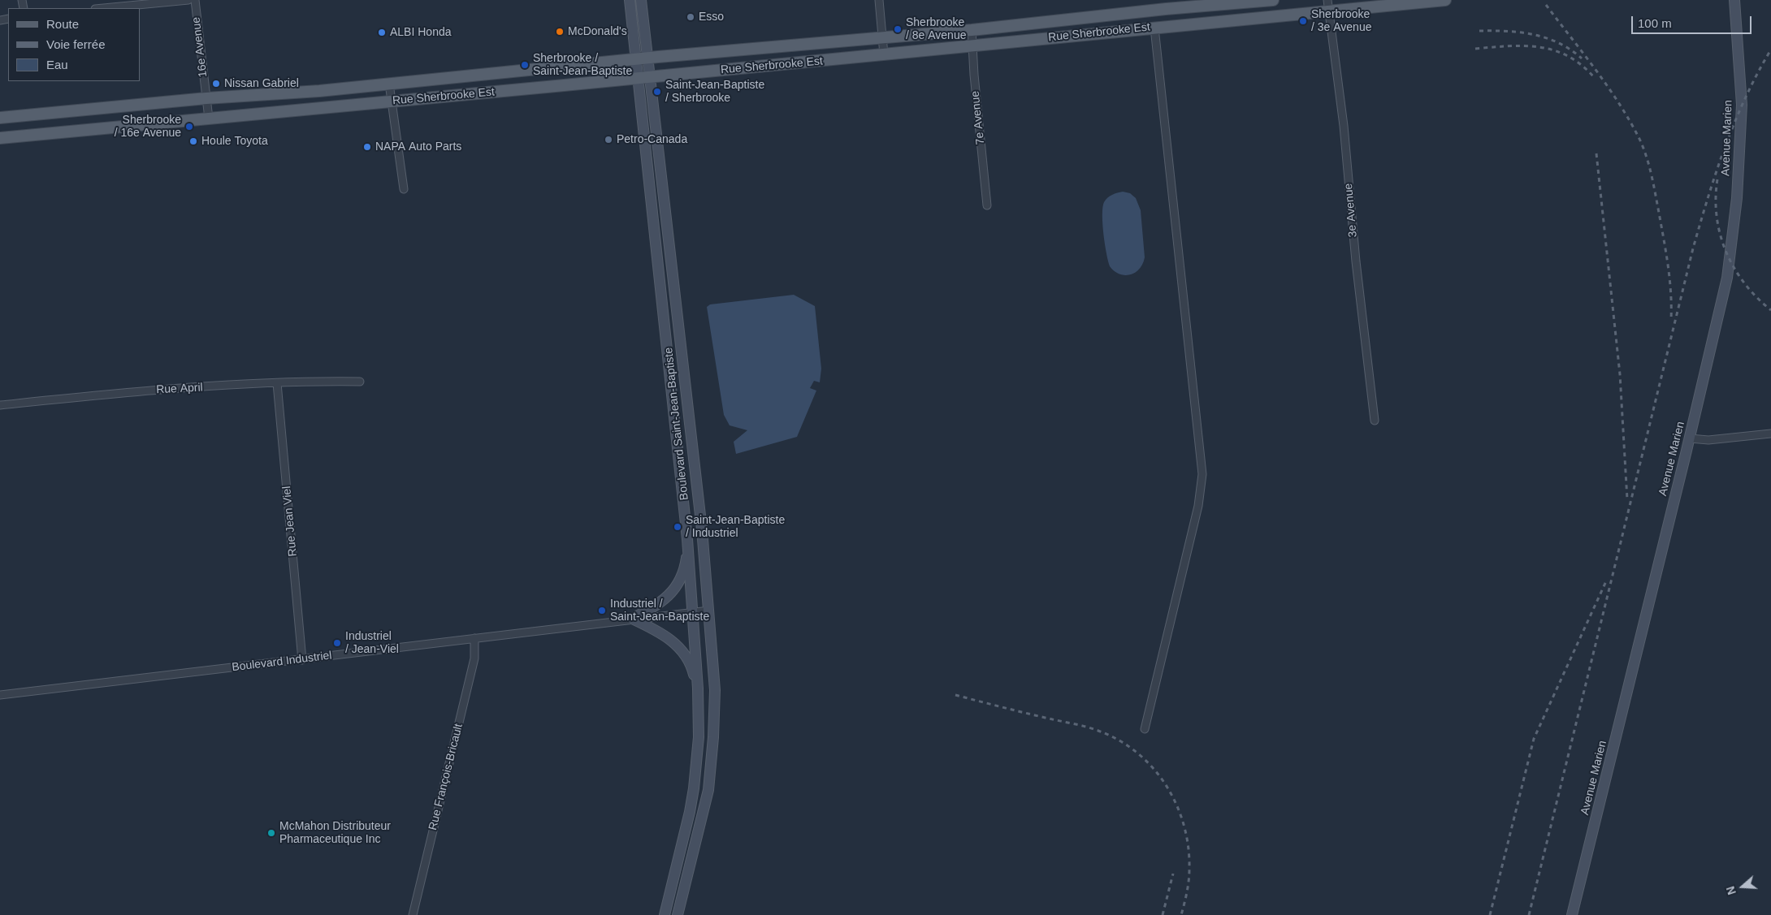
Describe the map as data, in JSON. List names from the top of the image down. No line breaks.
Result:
{"streets":{"main road":["Rue Sherbrooke Est","Avenue Marien","Boulevard Saint-Jean-Baptiste"],"street":["16e Avenue","7e Avenue","3e Avenue","Rue April","Rue Jean Viel","Boulevard Industriel","Rue François-Bricault"]},"crossings":[["Rue Sherbrooke Est","16e Avenue"],["Rue Sherbrooke Est","7e Avenue"],["Rue Sherbrooke Est","3e Avenue"],["Rue Sherbrooke Est","Boulevard Saint-Jean-Baptiste"],["Rue April","Rue Jean Viel"],["Boulevard Saint-Jean-Baptiste","Boulevard Industriel"],["Rue Jean Viel","Boulevard Industriel"],["Boulevard Industriel","Rue François-Bricault"]],"places":["Esso","Sherbrooke / 3e Avenue","Sherbrooke / 8e Avenue","McDonald's","ALBI Honda","Sherbrooke / Saint-Jean-Baptiste","Nissan Gabriel","Saint-Jean-Baptiste / Sherbrooke","Sherbrooke / 16e Avenue","Petro-Canada","Houle Toyota","NAPA Auto Parts","Saint-Jean-Baptiste / Industriel","Industriel / Saint-Jean-Baptiste","Industriel / Jean-Viel","McMahon Distributeur Pharmaceutique Inc"],"legend":["Route","Voie ferrée","Eau"],"scale_bar":"100 m","north":"left"}
